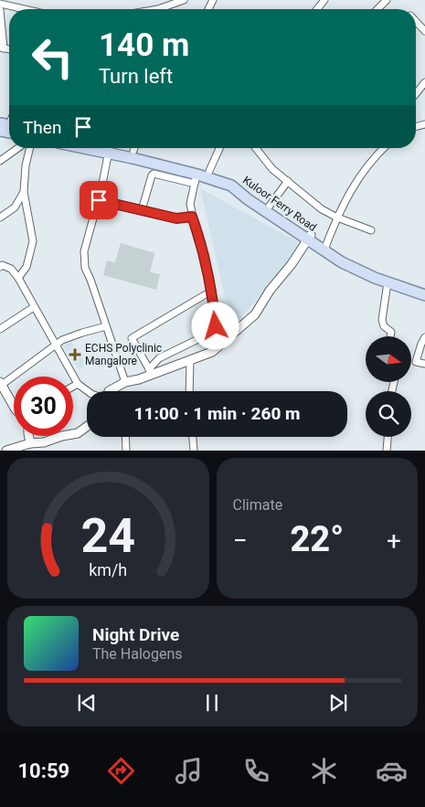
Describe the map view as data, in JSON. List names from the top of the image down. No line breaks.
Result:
{"streets":{"main road":["Kuloor Ferry Road"]},"places":{"health":["ECHS Polyclinic Mangalore"]},"north":"right","page":{"turn":["140 m","Turn left"],"then":"Then","limit":"30","trip":"11:00 · 1 min · 260 m","tile":"Climate","heat":["−","22°","+"],"song":["Night Drive","The Halogens"],"tabs":"10:59","gauge":["24","km/h"]}}
